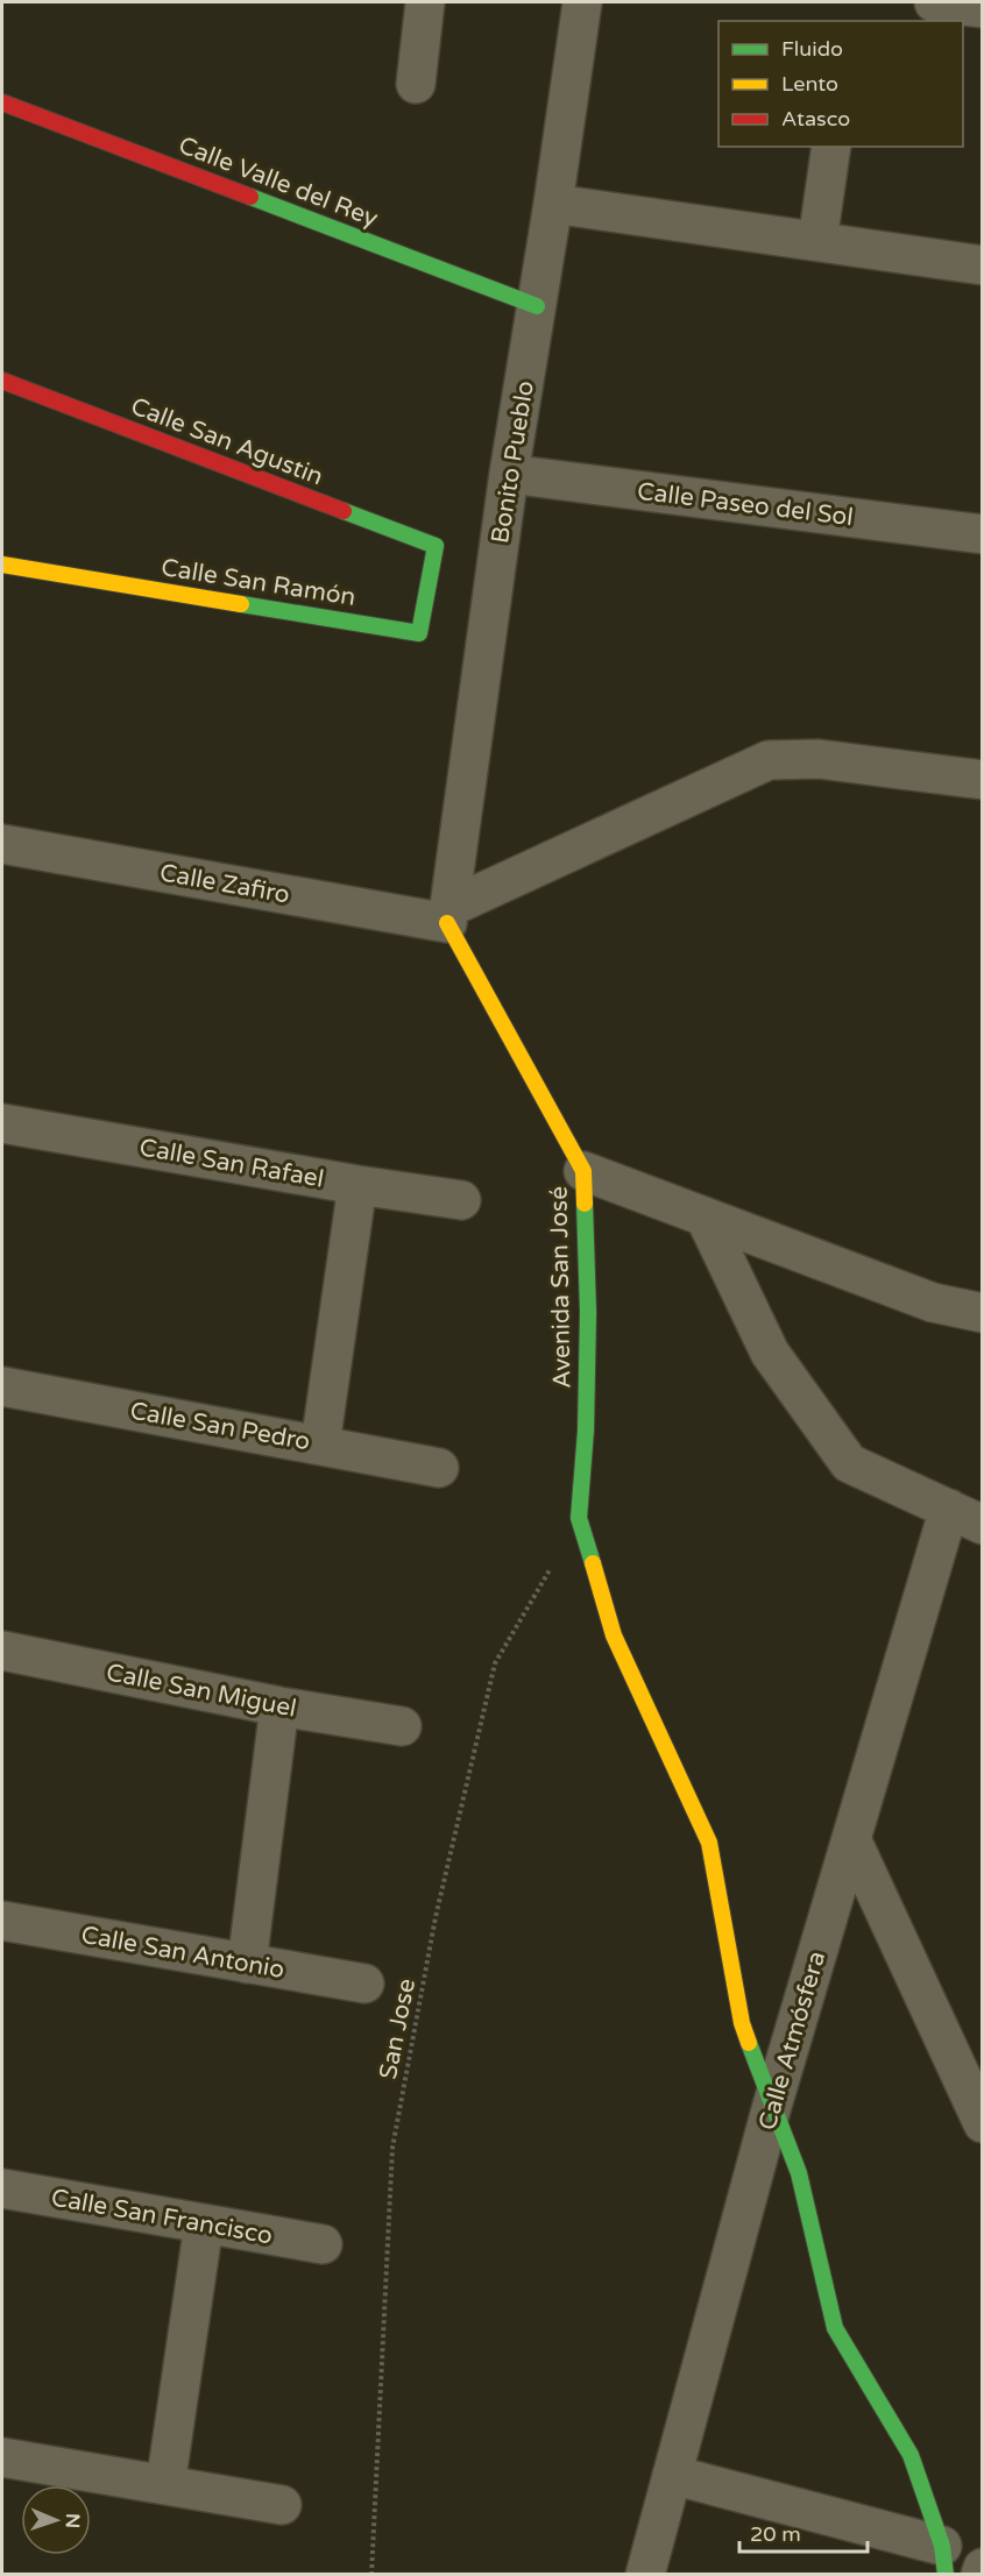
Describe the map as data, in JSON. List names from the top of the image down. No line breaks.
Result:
{"streets":{"street":["Calle Valle del Rey","Calle San Agustin","Bonito Pueblo","Calle Paseo del Sol","Calle San Ramón","Calle Zafiro","Calle San Rafael","Avenida San José","Calle San Pedro","Calle San Miguel","Calle San Antonio","Calle Atmósfera","Calle San Francisco"],"path":["San Jose"]},"crossings":[["Calle Valle del Rey","Bonito Pueblo"],["Calle San Agustin","Calle San Ramón"],["Bonito Pueblo","Calle Paseo del Sol"],["Bonito Pueblo","Calle Zafiro"],["Bonito Pueblo","Avenida San José"],["Calle Zafiro","Avenida San José"],["Avenida San José","San Jose"]],"legend":["Fluido","Lento","Atasco"],"scale_bar":"20 m","north":"right"}
